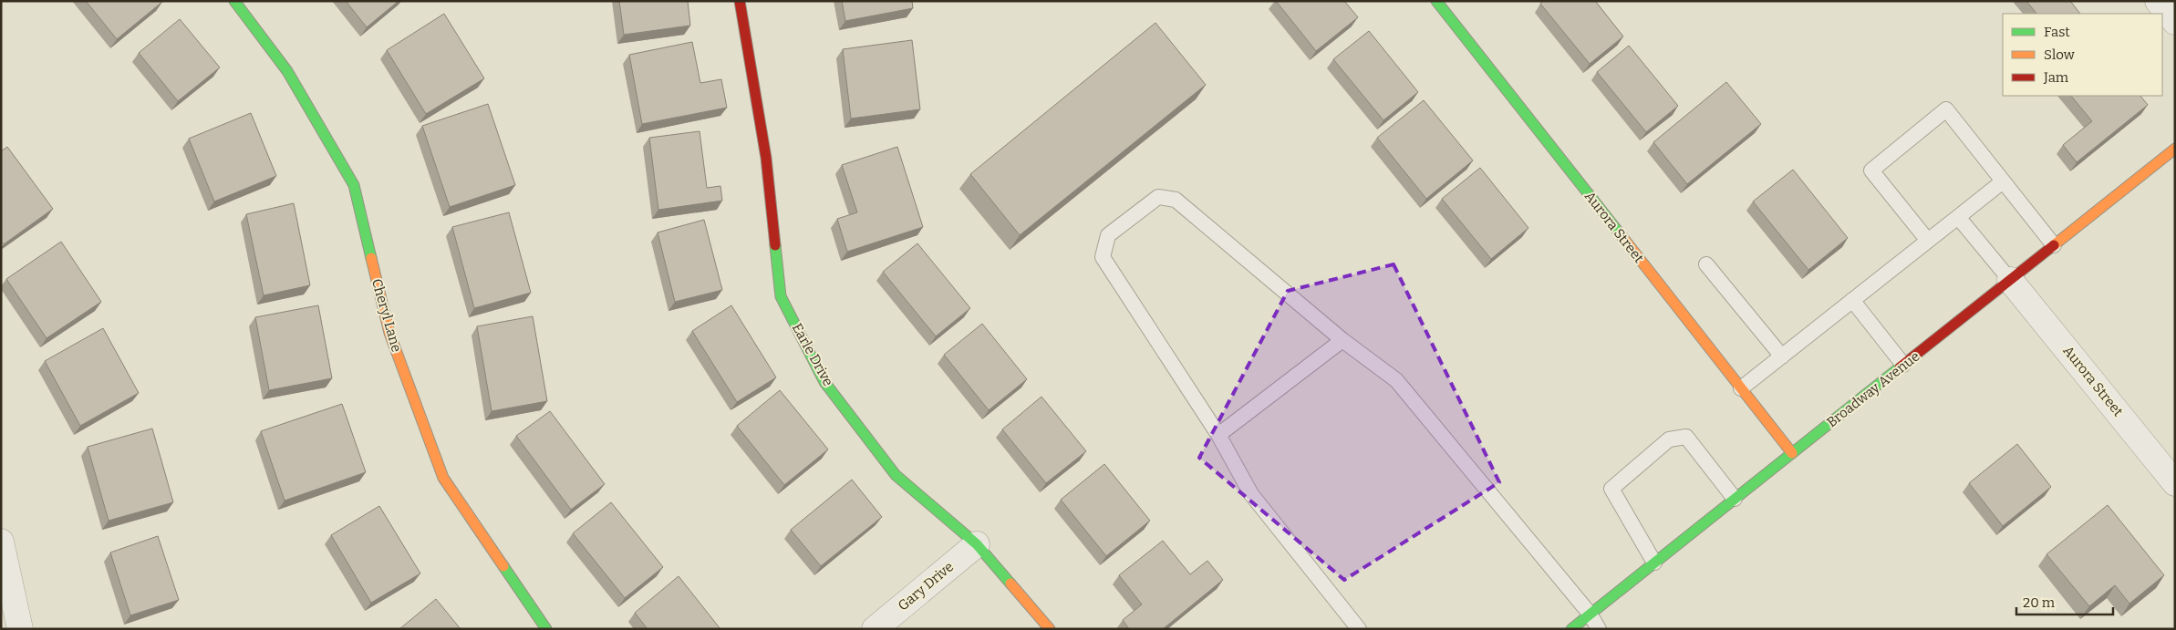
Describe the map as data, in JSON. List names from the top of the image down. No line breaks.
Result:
{"streets":{"street":["Aurora Street","Cheryl Lane","Earle Drive","Broadway Avenue","Gary Drive"]},"crossings":[["Aurora Street","Broadway Avenue"],["Earle Drive","Gary Drive"]],"legend":["Fast","Slow","Jam"],"scale_bar":"20 m"}
